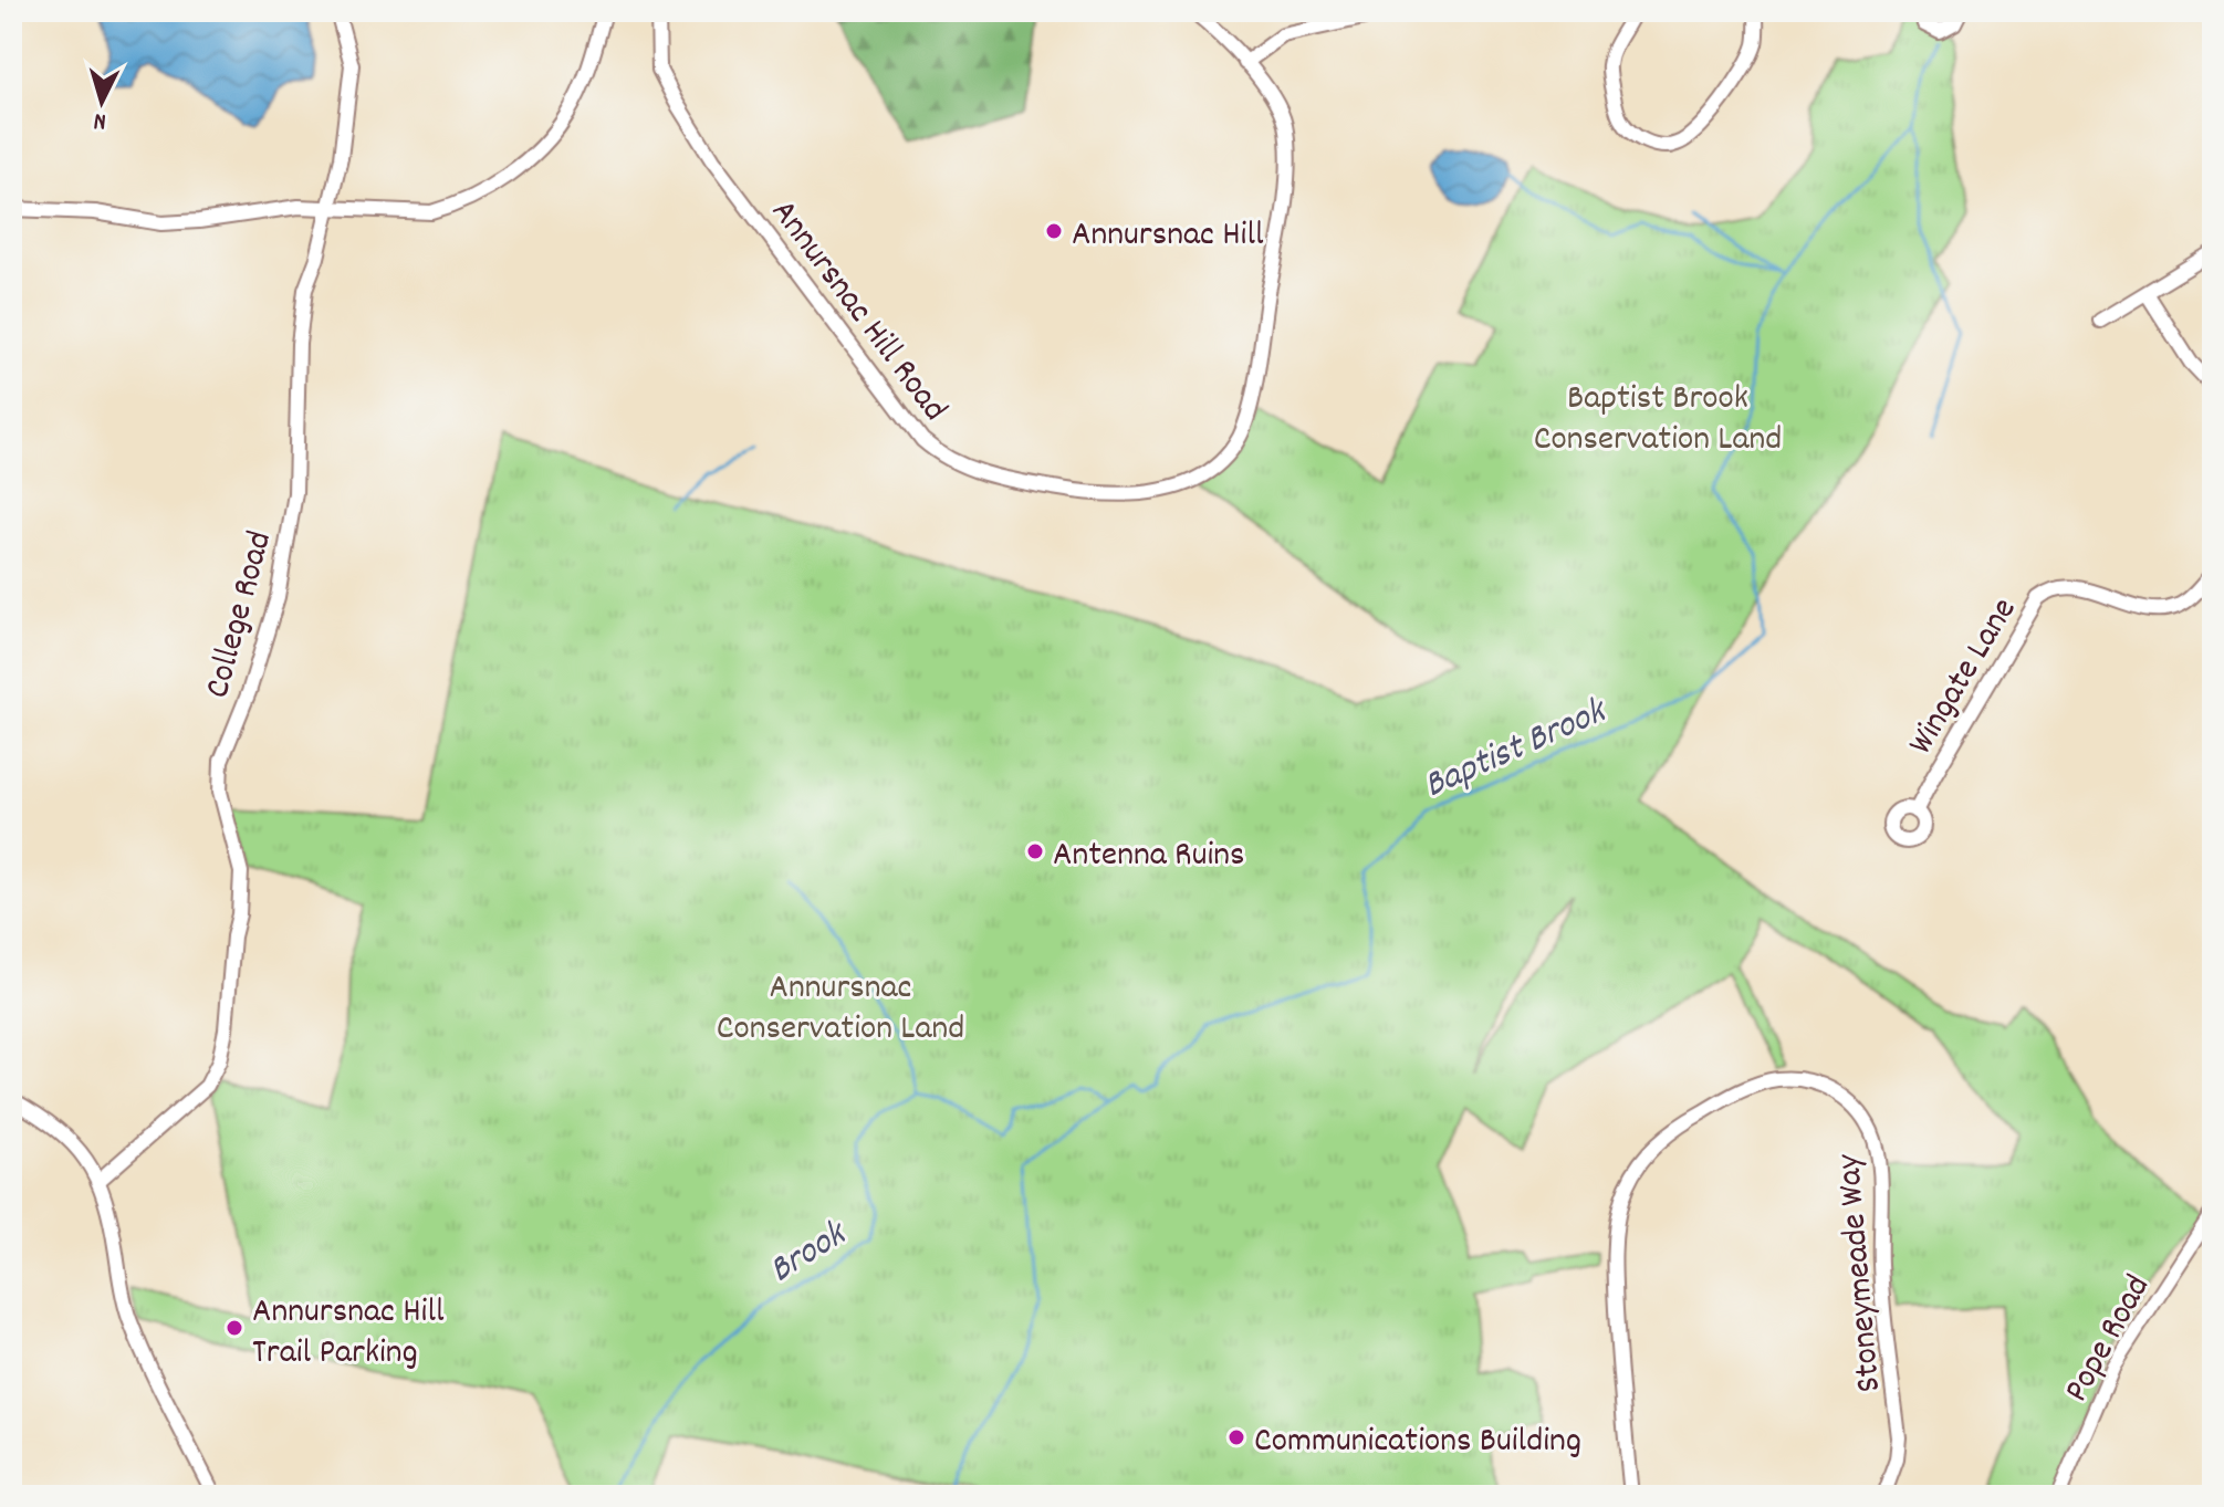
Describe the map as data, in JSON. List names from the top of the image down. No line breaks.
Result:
{"streets":{"street":["Annursnac Hill Road","College Road","Wingate Lane","Stoneymeade Way","Pope Road"]},"water":["Baptist Brook","Brook"],"parks":["Baptist Brook Conservation Land","Annursnac Conservation Land"],"places":["Annursnac Hill","Antenna Ruins","Annursnac Hill Trail Parking","Communications Building"],"north":"bottom"}
